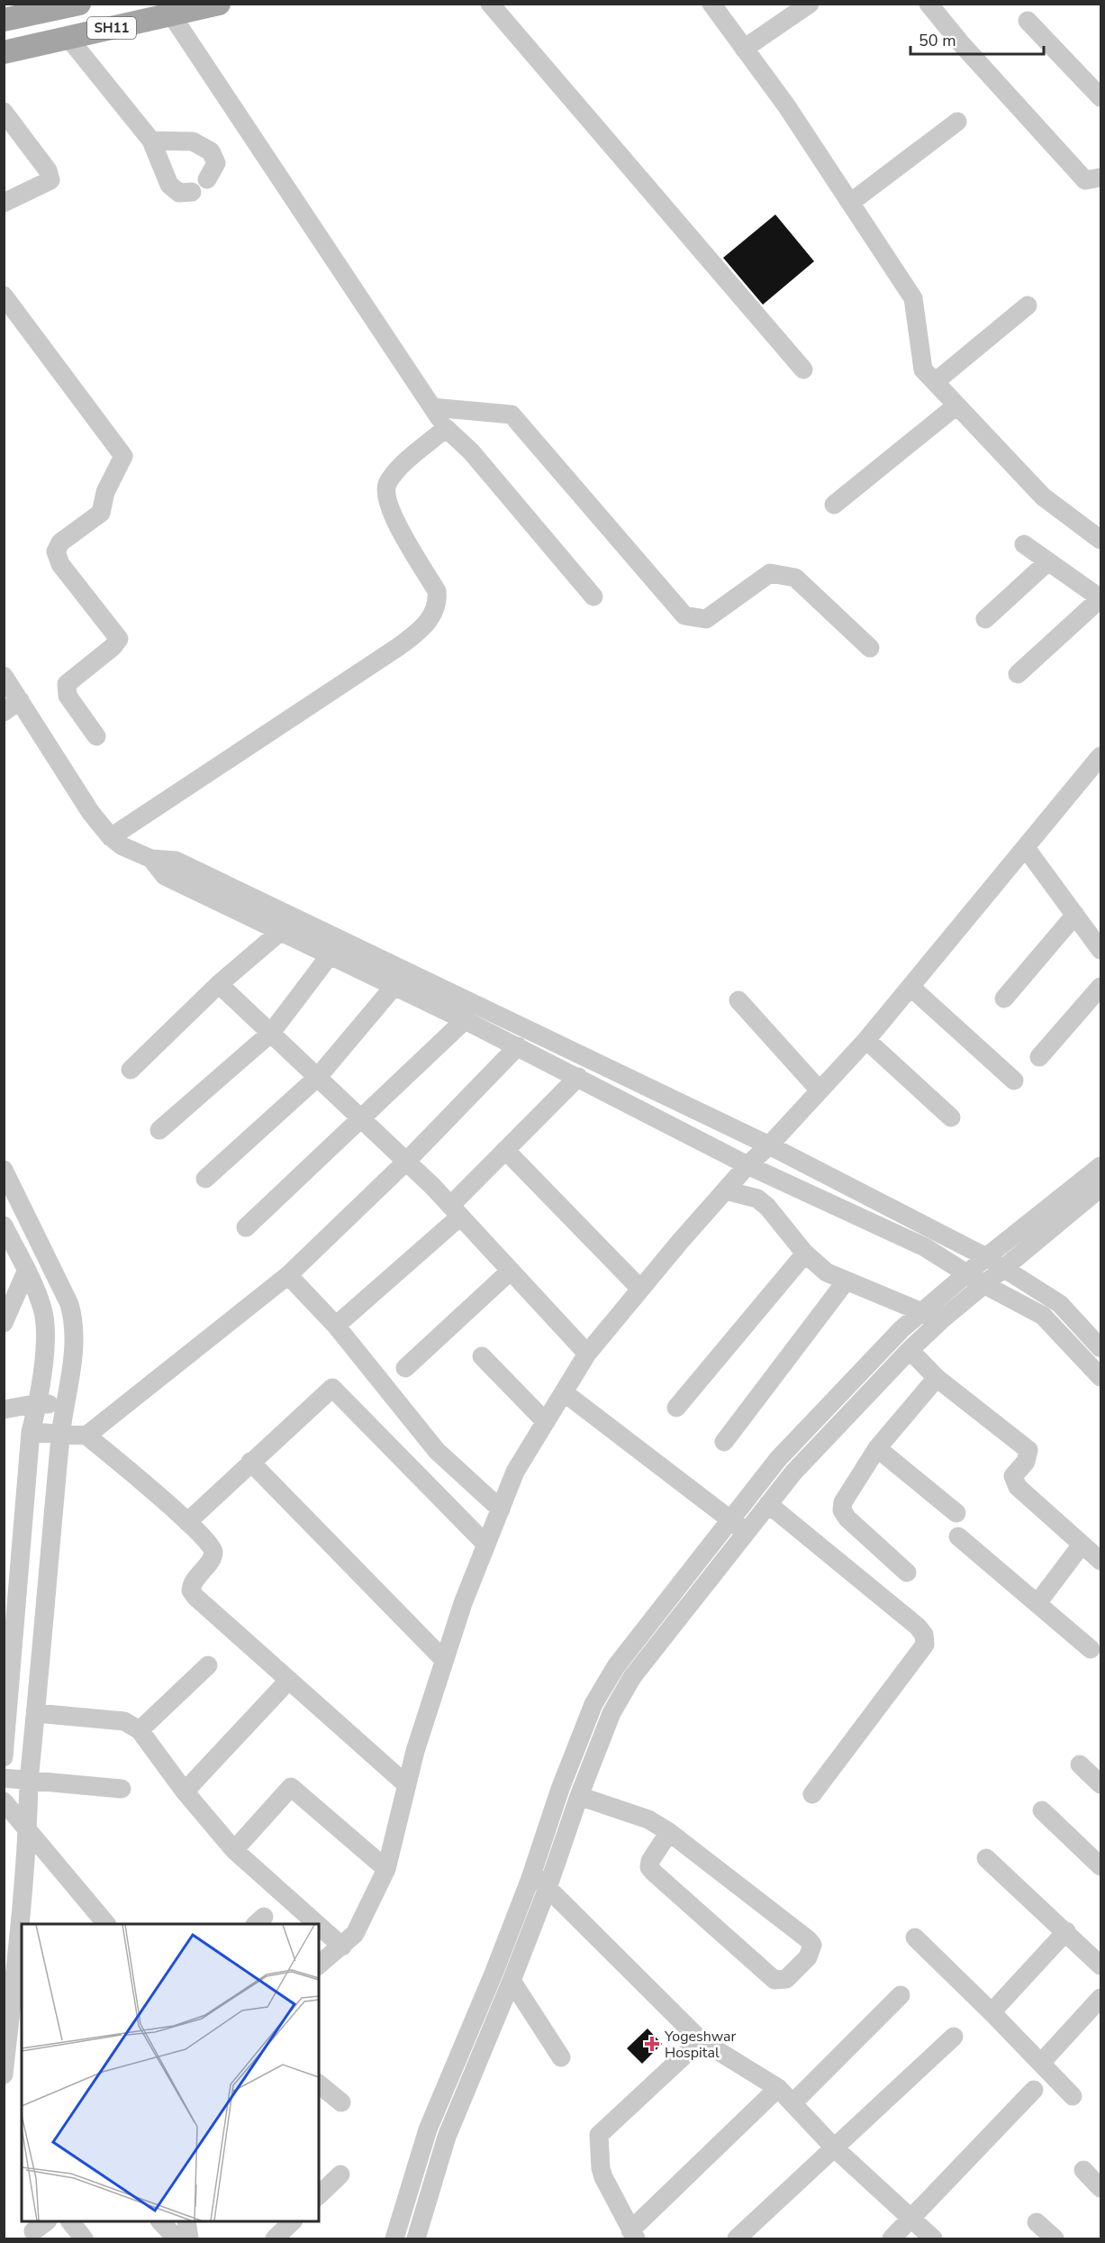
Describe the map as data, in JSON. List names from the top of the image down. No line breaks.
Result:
{"streets":{"main road":["SH11"]},"places":{"health":["Yogeshwar Hospital"]},"scale_bar":"50 m"}
